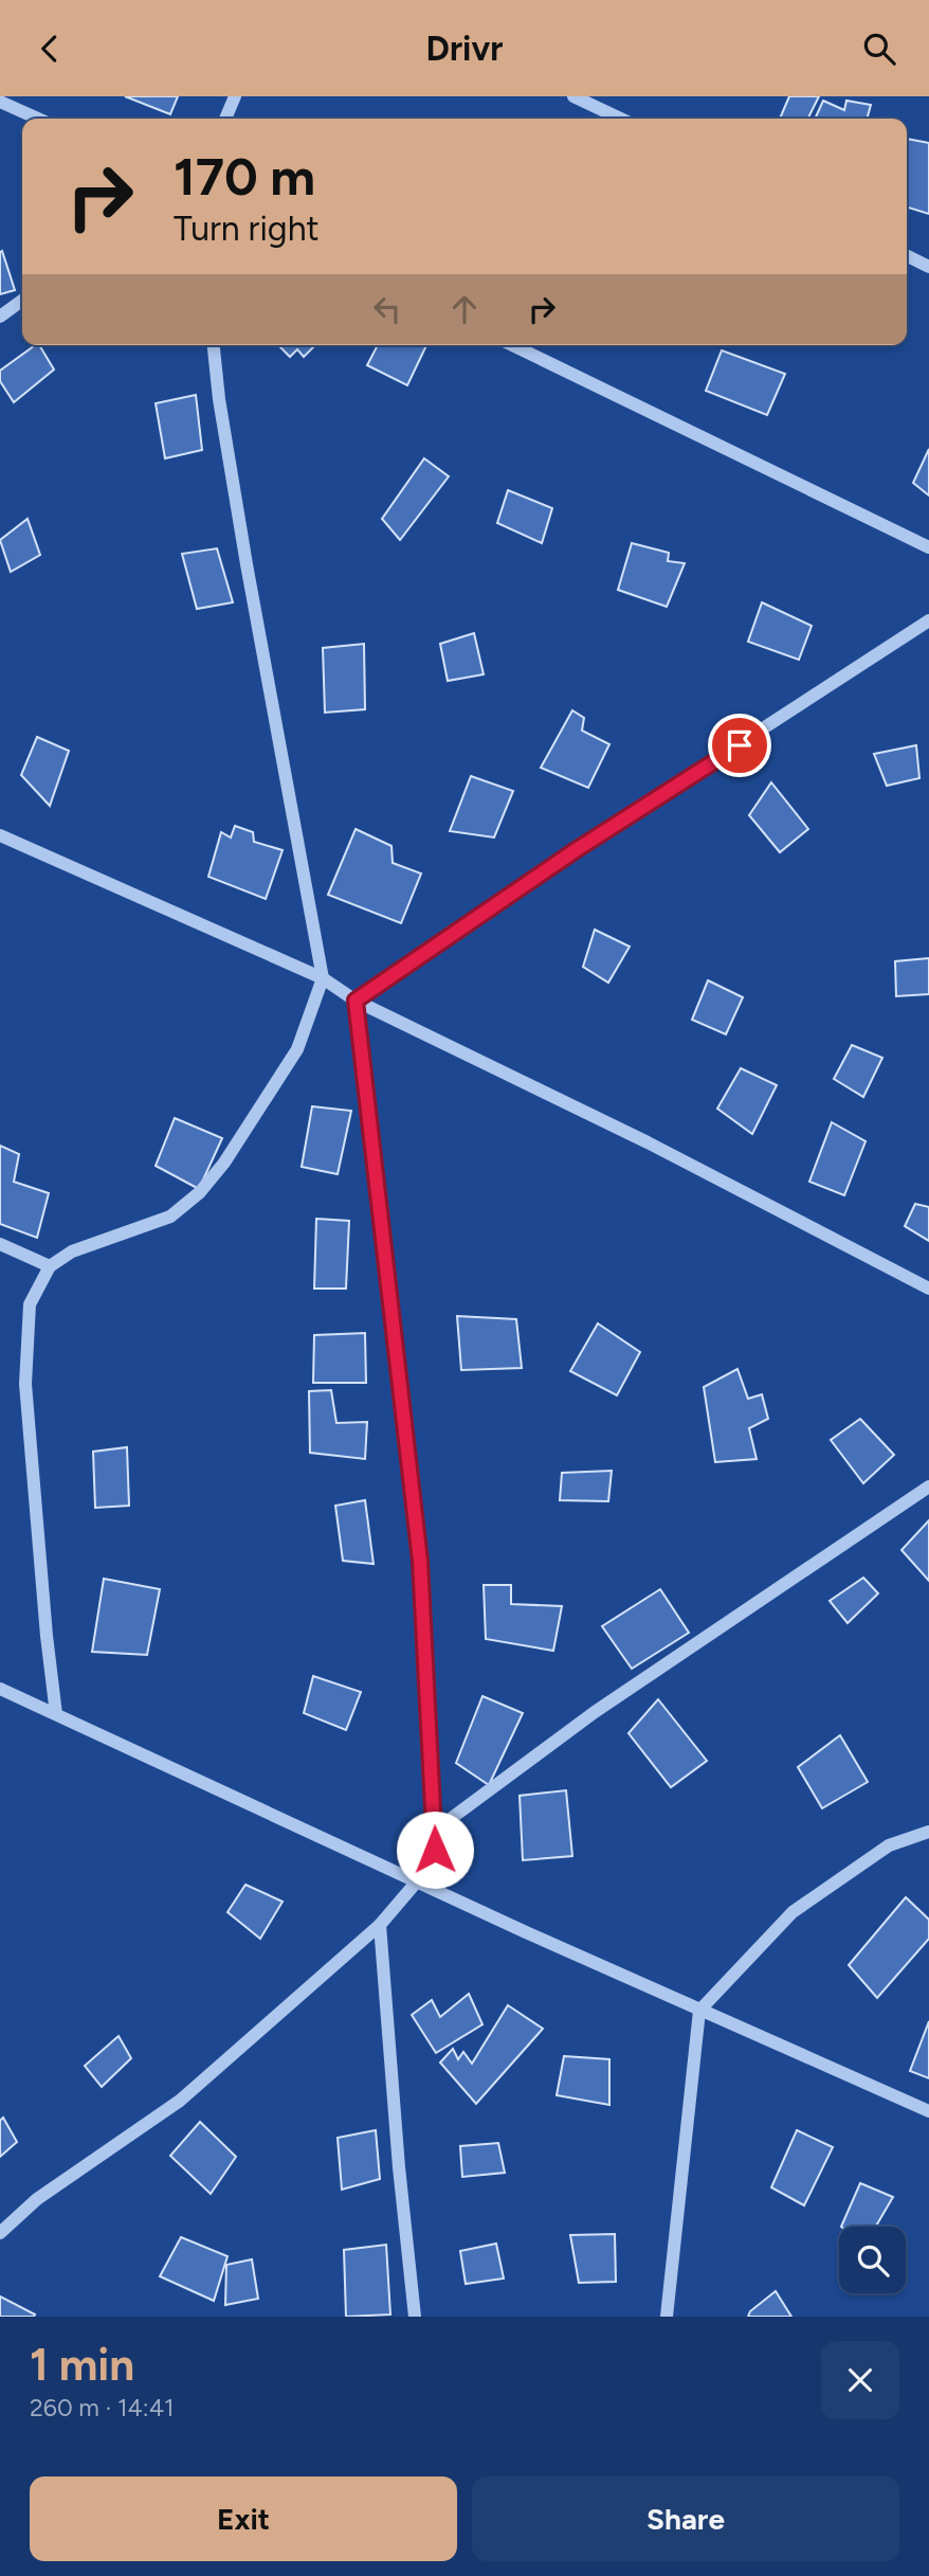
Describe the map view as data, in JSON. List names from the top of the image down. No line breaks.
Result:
{"page":{"header":"Drivr","turn":["170 m","Turn right"],"heading":["1 min","260 m · 14:41"],"buttons":["Exit","Share"]}}
